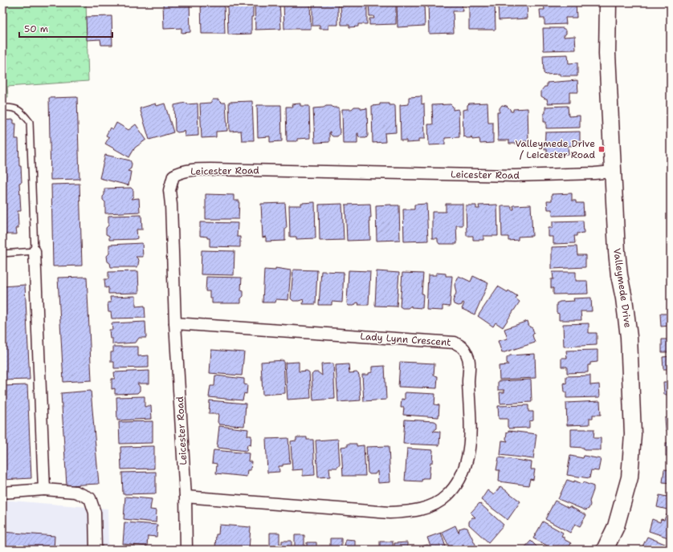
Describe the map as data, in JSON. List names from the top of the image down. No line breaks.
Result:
{"streets":{"street":["Leicester Road","Valleymede Drive","Lady Lynn Crescent"]},"crossings":[["Leicester Road","Valleymede Drive"],["Leicester Road","Lady Lynn Crescent"]],"places":{"transit":["Valleymede Drive / Leicester Road"]},"scale_bar":"50 m"}
